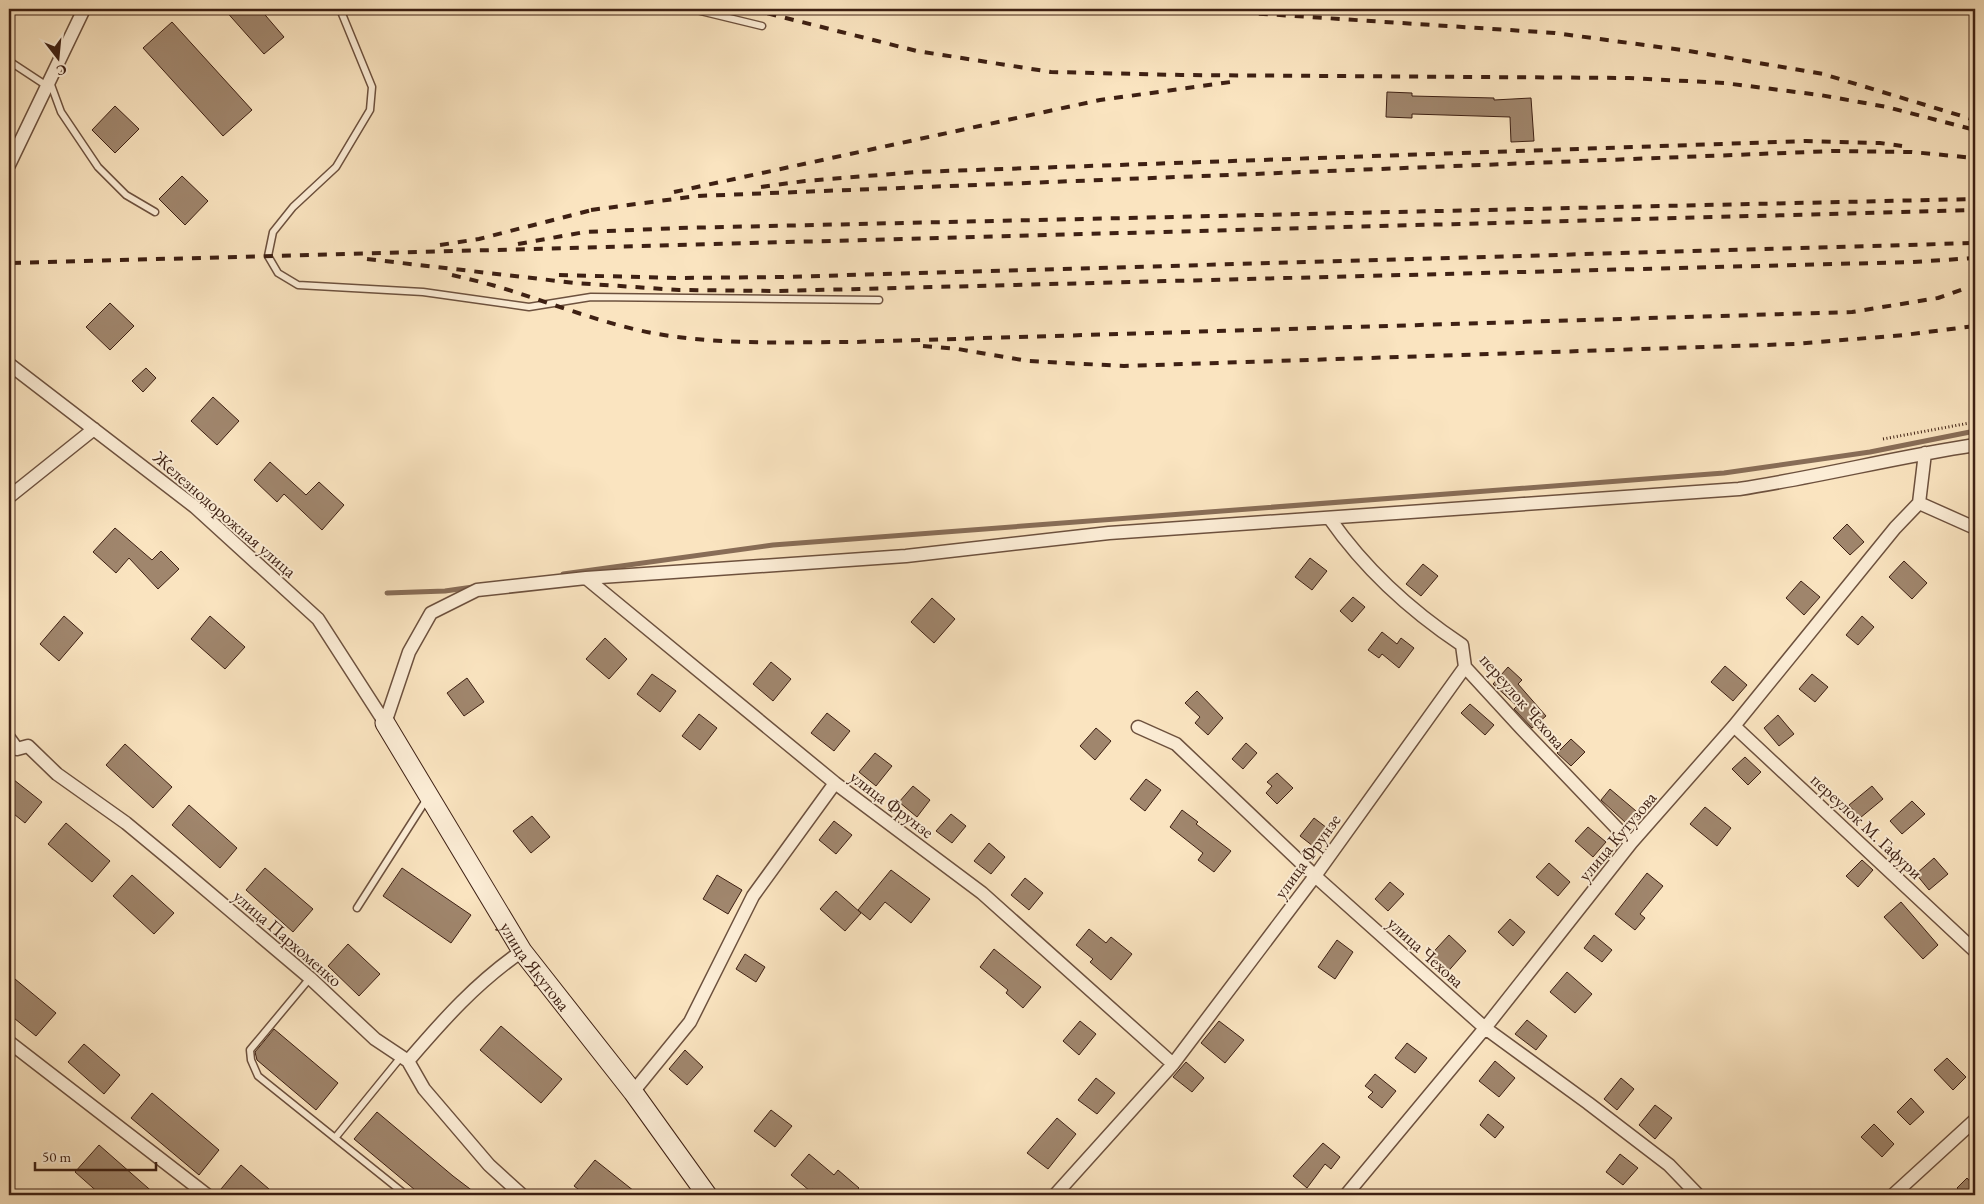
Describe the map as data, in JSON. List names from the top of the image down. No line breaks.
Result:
{"streets":{"street":["Железнодорожная улица","переулок Чехова","улица Фрунзе","переулок М. Гафури","улица Кутузова","улица Пархоменко","улица Чехова","улица Якутова"]},"crossings":[["Железнодорожная улица","улица Якутова"],["переулок Чехова","улица Фрунзе"],["переулок Чехова","улица Кутузова"],["улица Фрунзе","улица Чехова"],["переулок М. Гафури","улица Кутузова"],["улица Кутузова","улица Чехова"]],"scale_bar":"50 m","north":"bottom"}
